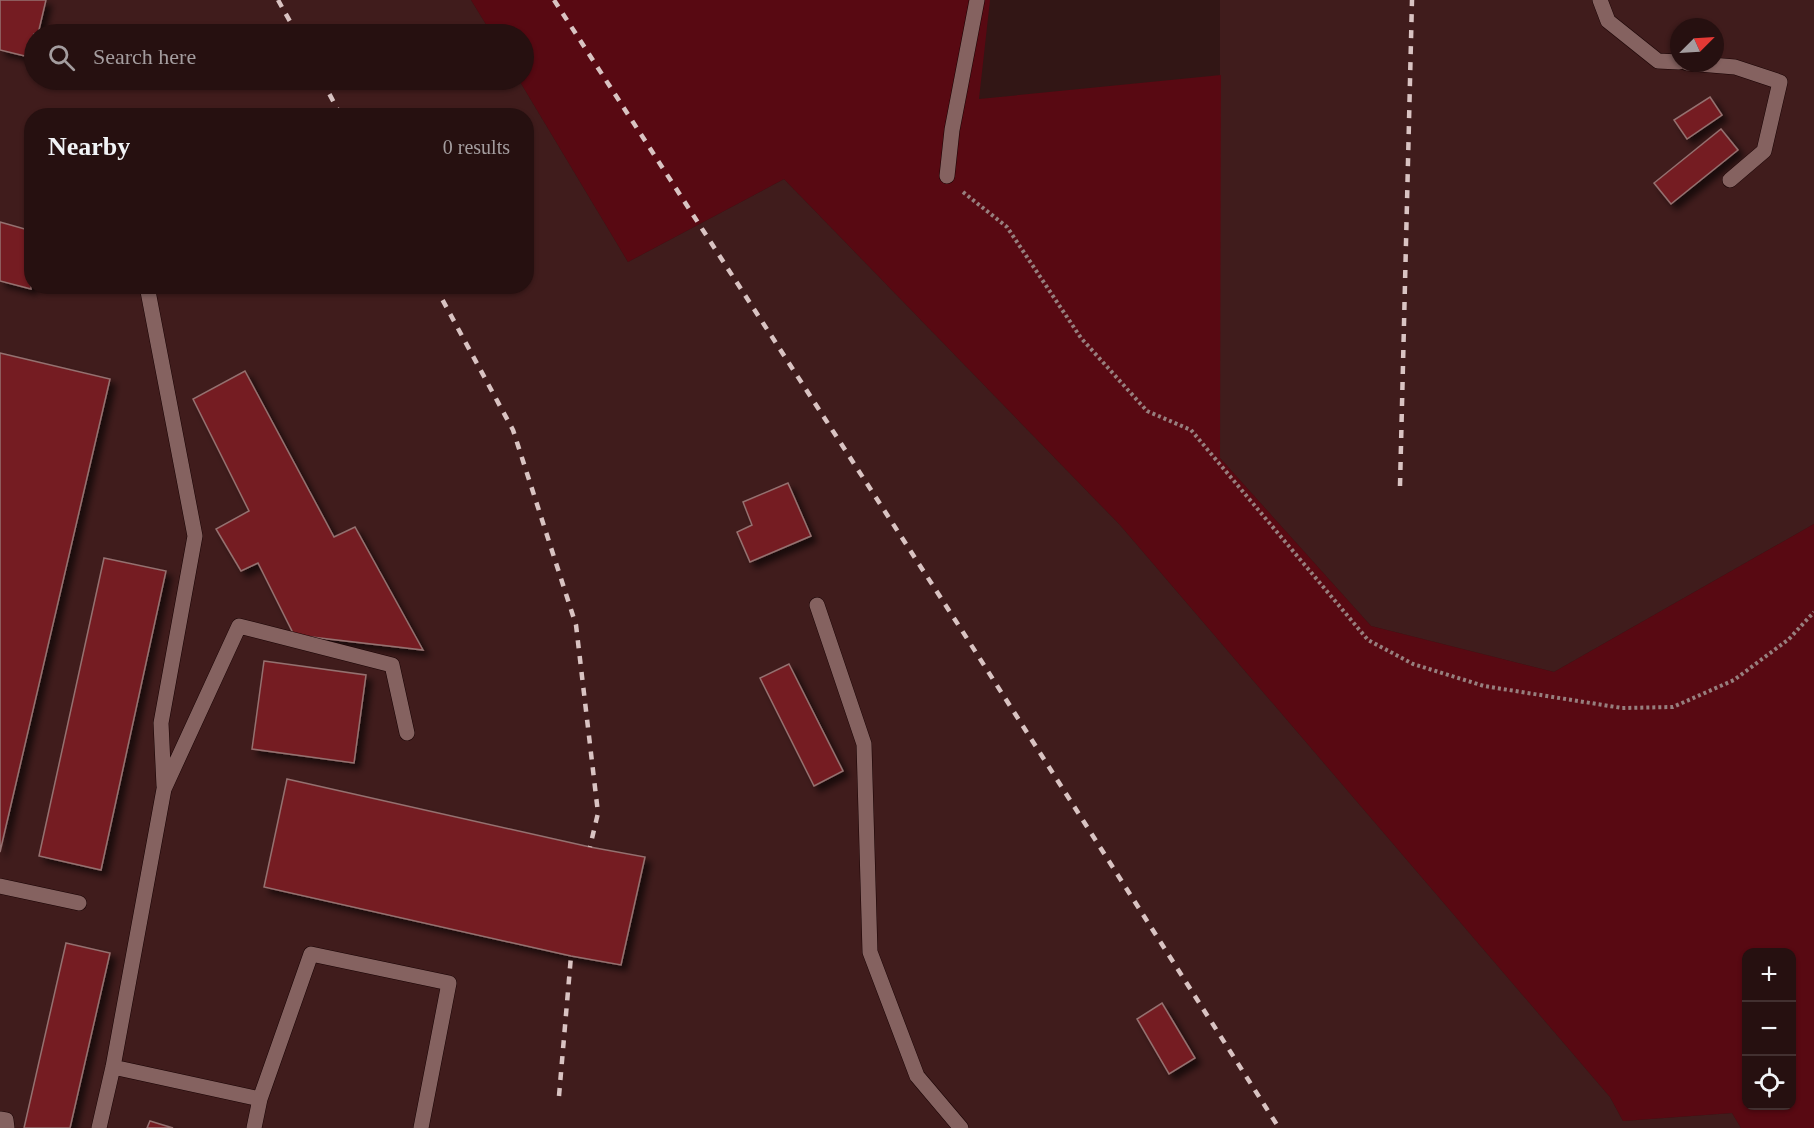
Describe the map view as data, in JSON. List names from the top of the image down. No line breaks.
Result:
{"north":"top right","page":{"search":"Search here","heading":["Nearby","0 results"],"map_buttons":["+","−"]}}
